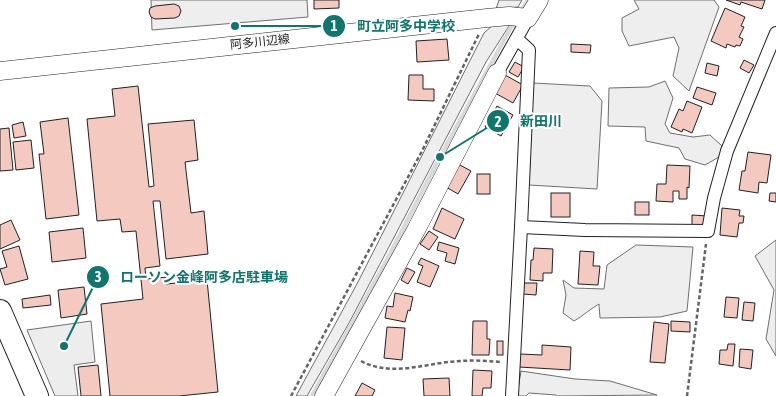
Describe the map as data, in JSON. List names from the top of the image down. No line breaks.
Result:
{"streets":{"main road":["阿多川辺線"]},"places":["町立阿多中学校","新田川","ローソン金峰阿多店駐車場"]}
